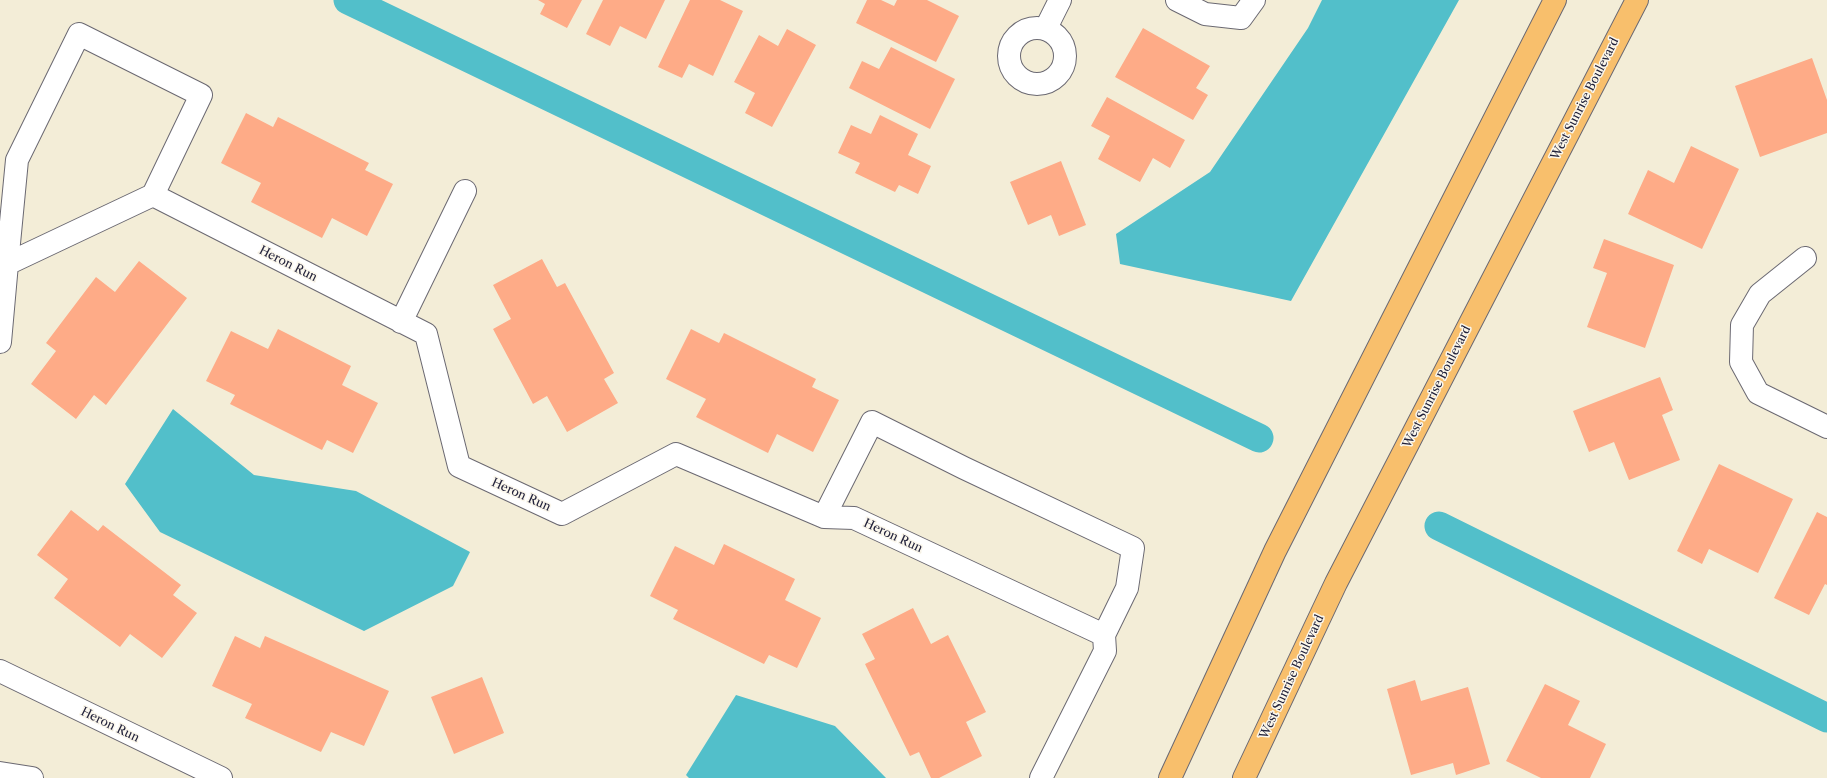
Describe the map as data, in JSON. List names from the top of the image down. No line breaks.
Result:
{"streets":{"highway":["West Sunrise Boulevard"],"street":["Heron Run"]}}
